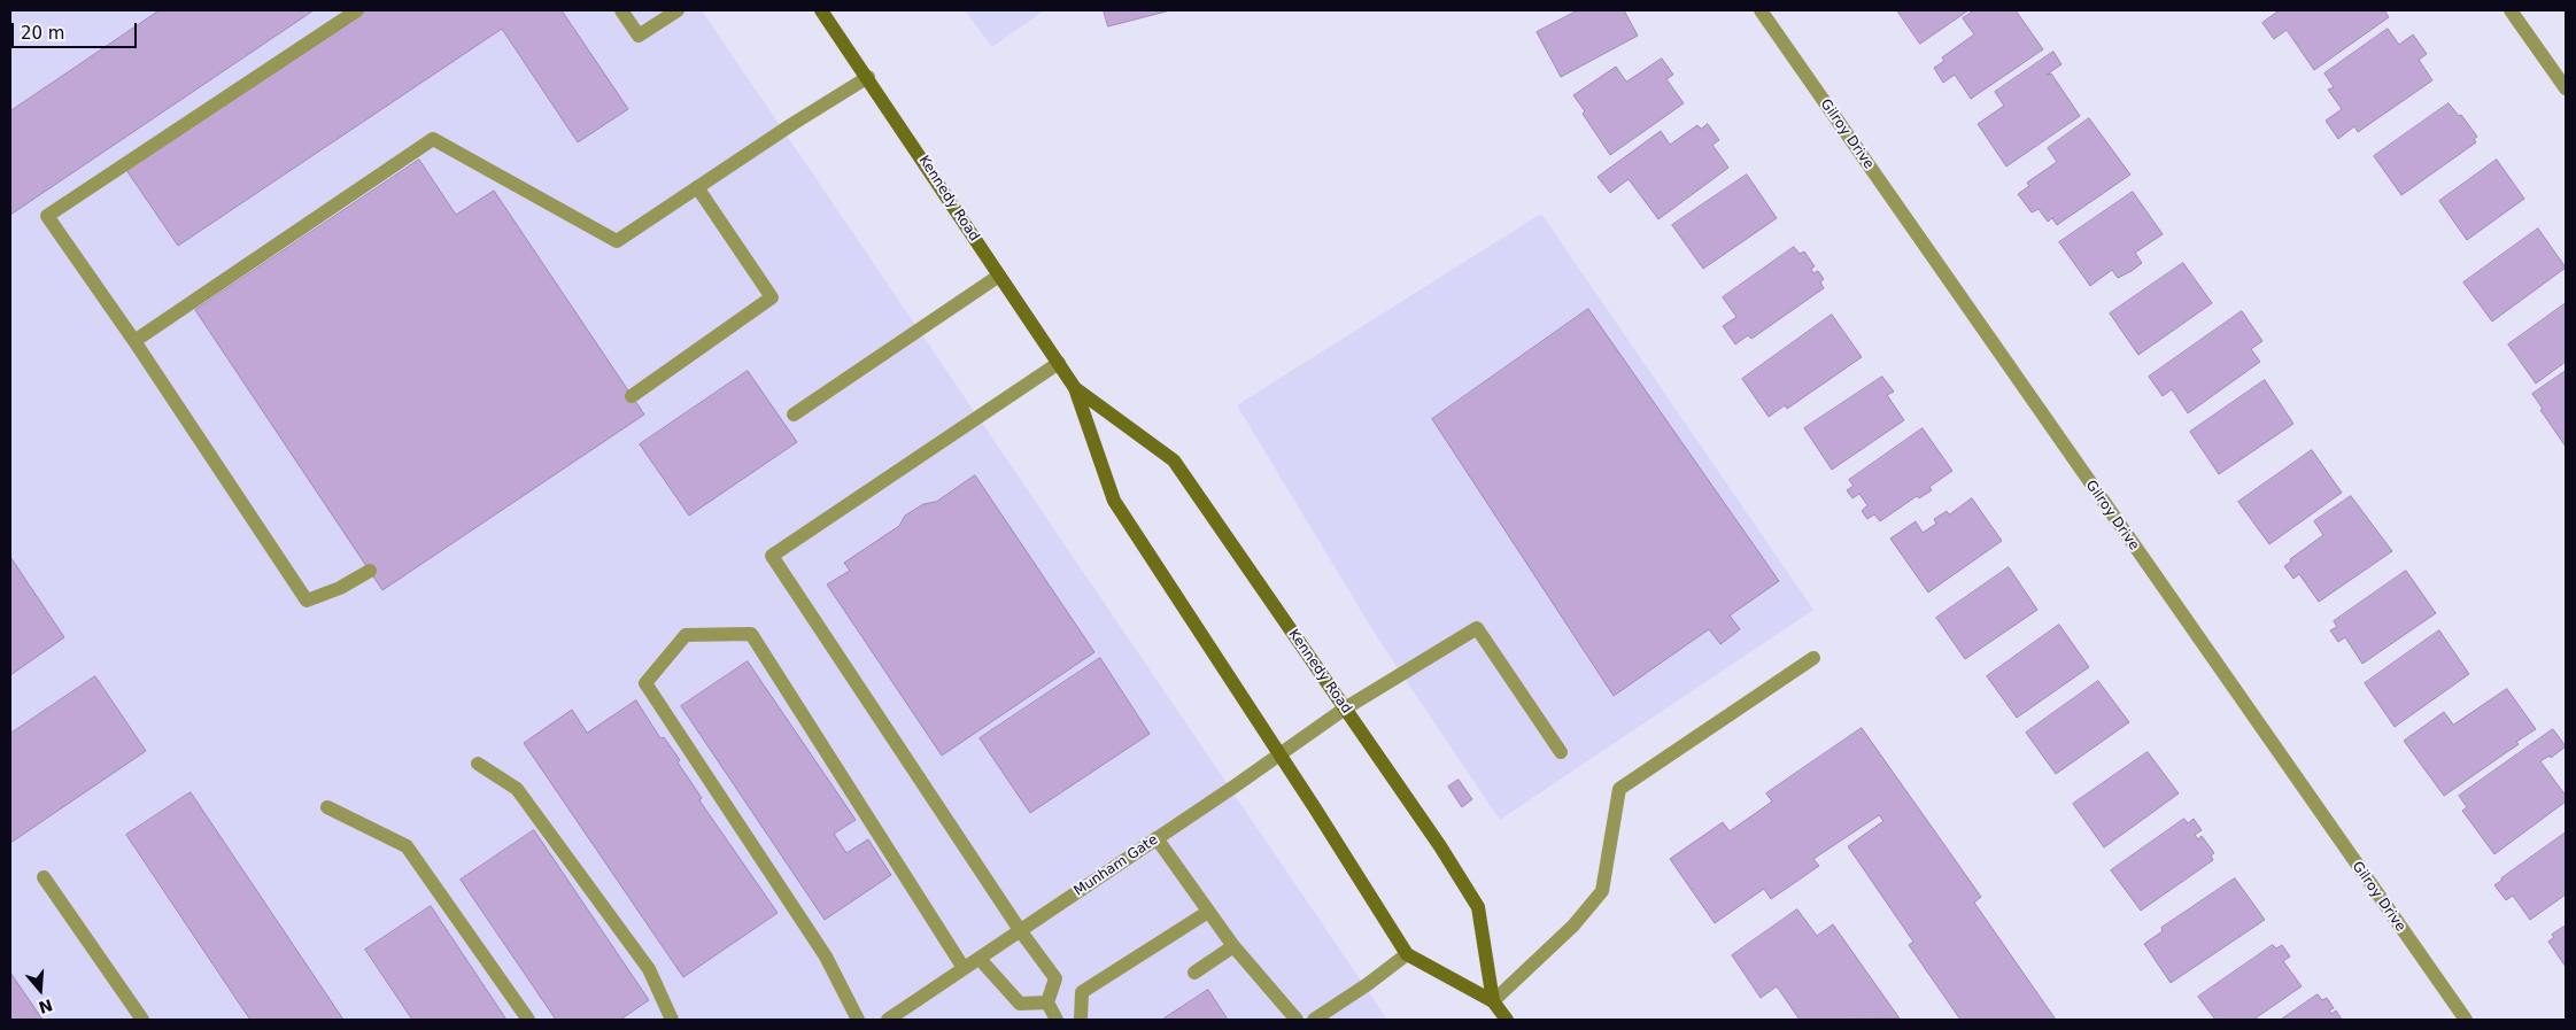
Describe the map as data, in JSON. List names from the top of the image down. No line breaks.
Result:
{"streets":{"main road":["Kennedy Road"],"street":["Gilroy Drive","Munham Gate"]},"crossings":[["Kennedy Road","Munham Gate"]],"scale_bar":"20 m","north":"bottom"}
